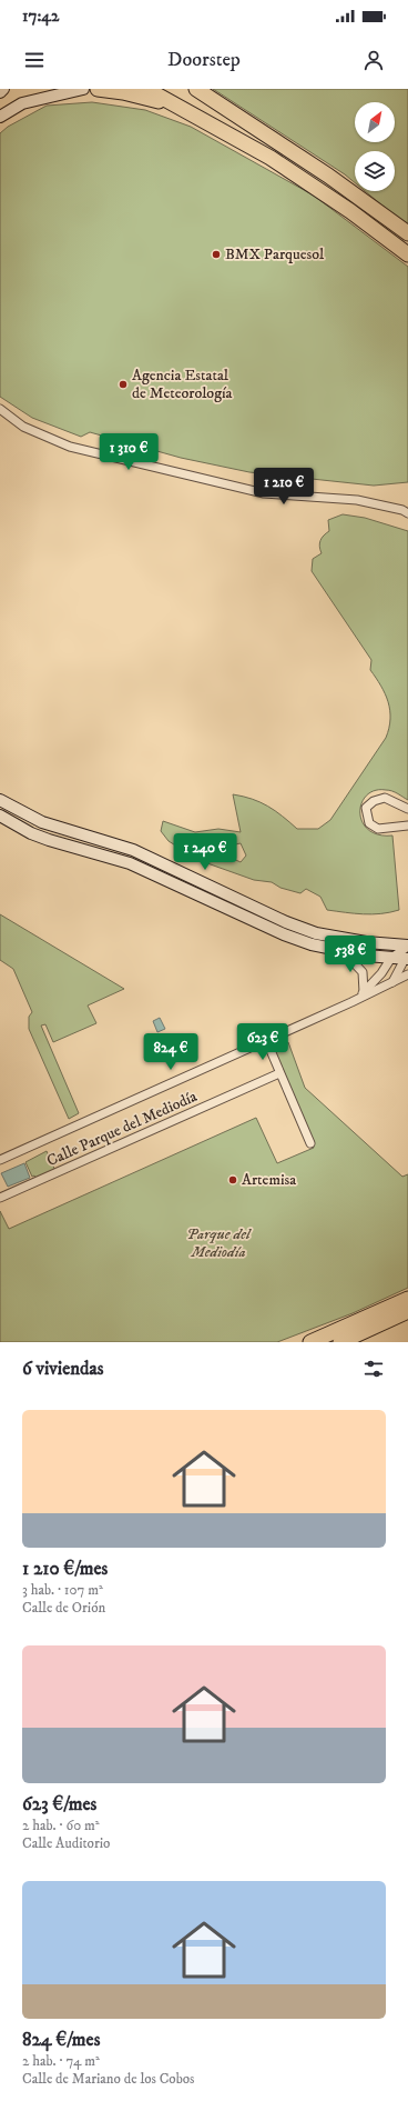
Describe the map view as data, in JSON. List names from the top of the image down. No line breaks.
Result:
{"streets":{"street":["Calle Parque del Mediodía"]},"parks":["Parque del Mediodía"],"places":["BMX Parquesol","Agencia Estatal de Meteorología","Artemisa"],"north":"top right","page":{"status":"17:42","header":"Doorstep","price":["1 310 €","1 210 €","1 240 €","538 €","623 €","824 €"],"heading":"6 viviendas","list":[{"name":"1 210 €/mes","note":"3 hab. · 107 m² · Calle de Orión"},{"name":"623 €/mes","note":"2 hab. · 60 m² · Calle Auditorio"},{"name":"824 €/mes","note":"2 hab. · 74 m² · Calle de Mariano de los Cobos"}]}}
